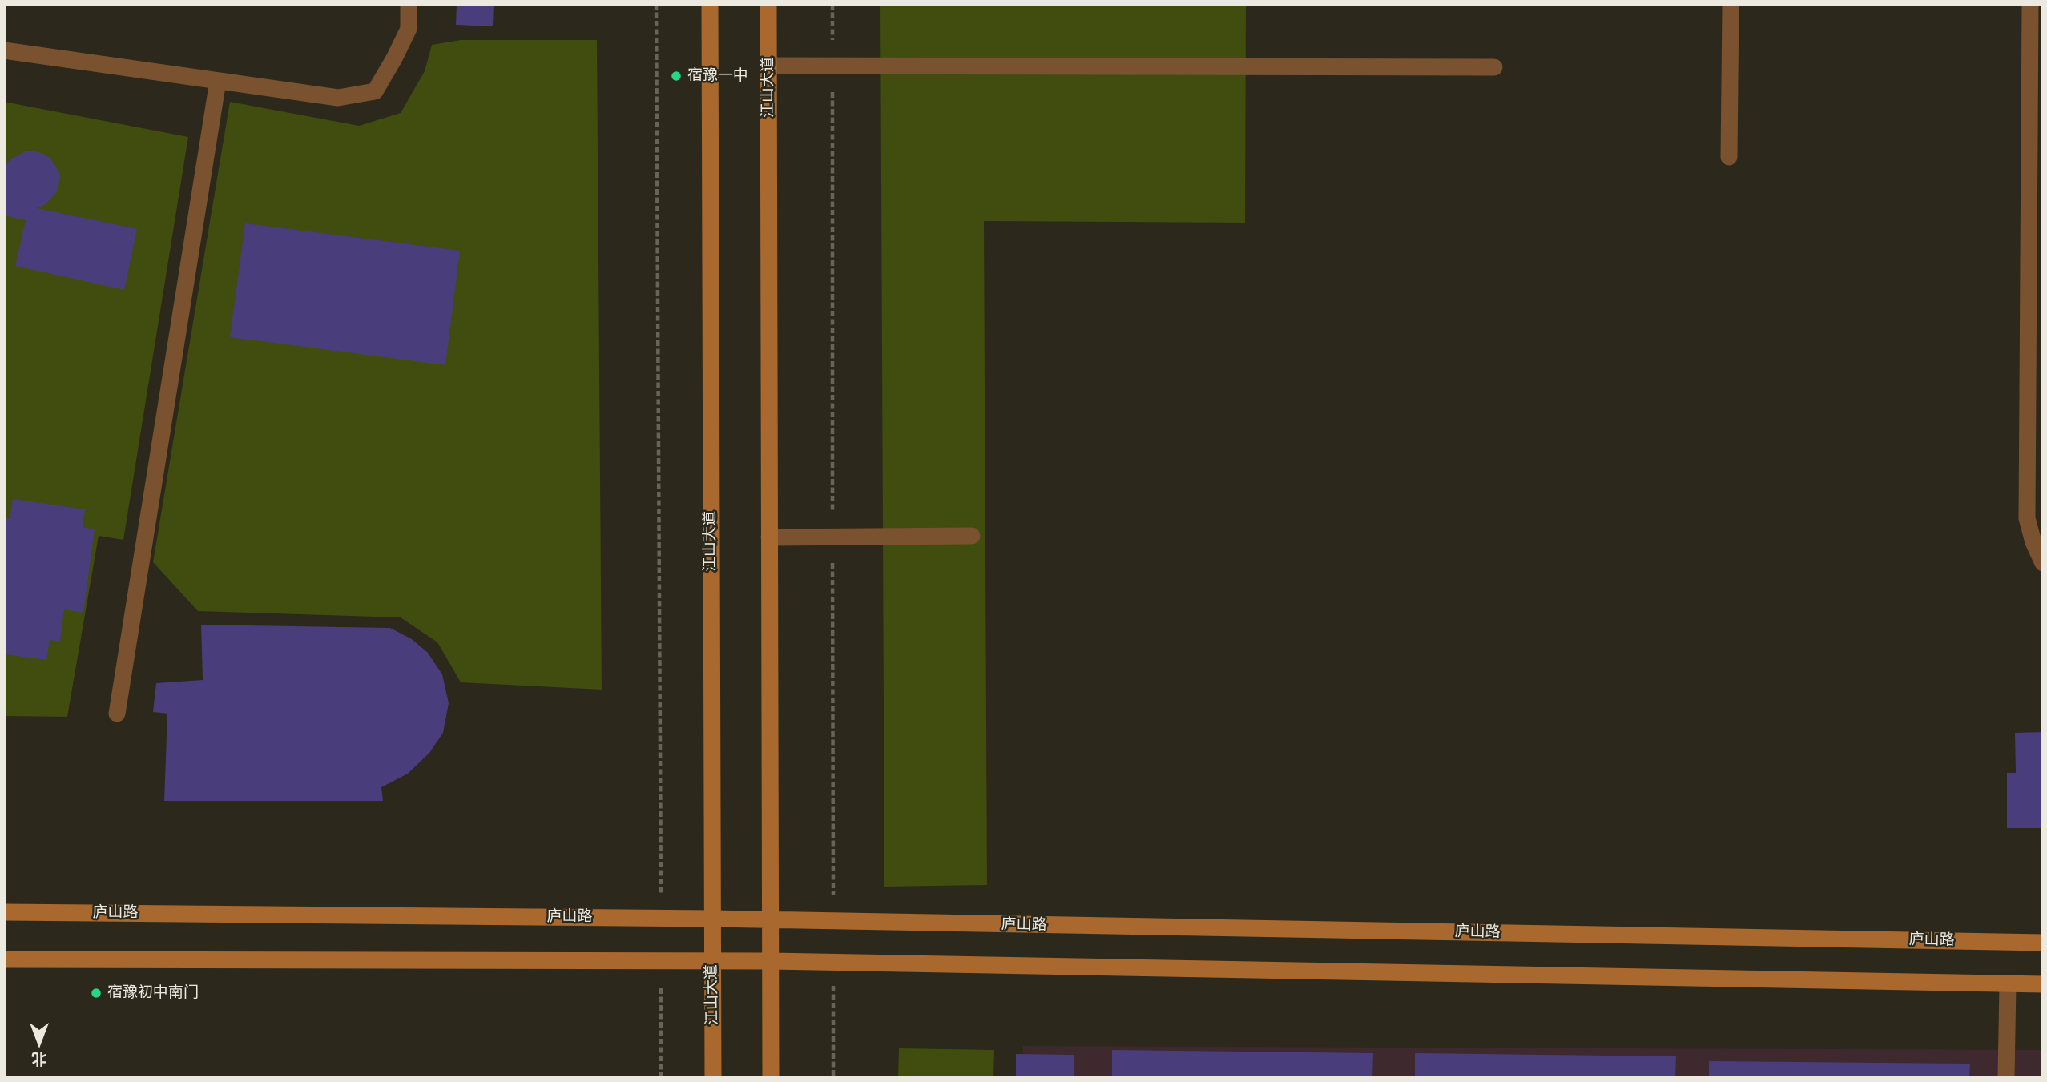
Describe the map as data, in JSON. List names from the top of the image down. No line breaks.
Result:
{"streets":{"street":["江山大道","庐山路"]},"crossings":[["江山大道","庐山路"]],"places":["宿豫一中","宿豫初中南门"],"north":"bottom"}
